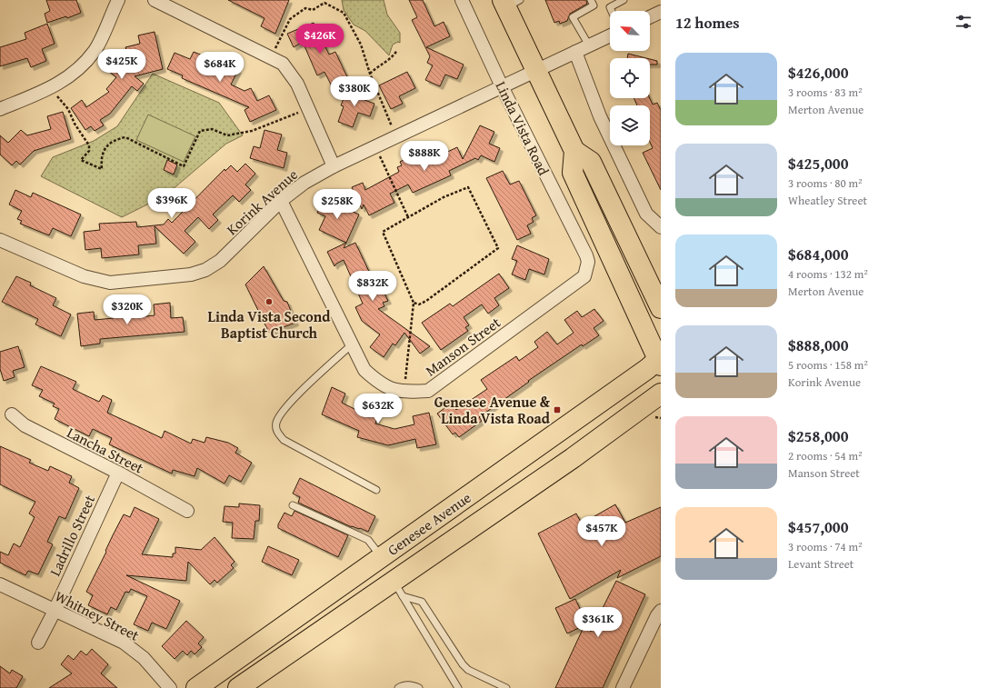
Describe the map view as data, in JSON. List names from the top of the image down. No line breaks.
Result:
{"streets":{"main road":["Linda Vista Road","Genesee Avenue"],"street":["Korink Avenue","Manson Street","Lancha Street","Ladrillo Street","Whitney Street"]},"crossings":[["Linda Vista Road","Korink Avenue"],["Linda Vista Road","Manson Street"],["Linda Vista Road","Genesee Avenue"],["Korink Avenue","Manson Street"],["Lancha Street","Ladrillo Street"],["Ladrillo Street","Whitney Street"]],"places":{"other":["Linda Vista Second Baptist Church"],"transit":["Genesee Avenue & Linda Vista Road"]},"north":"top left","page":{"heading":"12 homes","price":["$426K","$425K","$684K","$380K","$888K","$396K","$258K","$832K","$320K","$632K","$457K","$361K"],"list":[{"name":"$426,000","note":"3 rooms · 83 m² · Merton Avenue"},{"name":"$425,000","note":"3 rooms · 80 m² · Wheatley Street"},{"name":"$684,000","note":"4 rooms · 132 m² · Merton Avenue"},{"name":"$888,000","note":"5 rooms · 158 m² · Korink Avenue"},{"name":"$258,000","note":"2 rooms · 54 m² · Manson Street"},{"name":"$457,000","note":"3 rooms · 74 m² · Levant Street"}]}}
